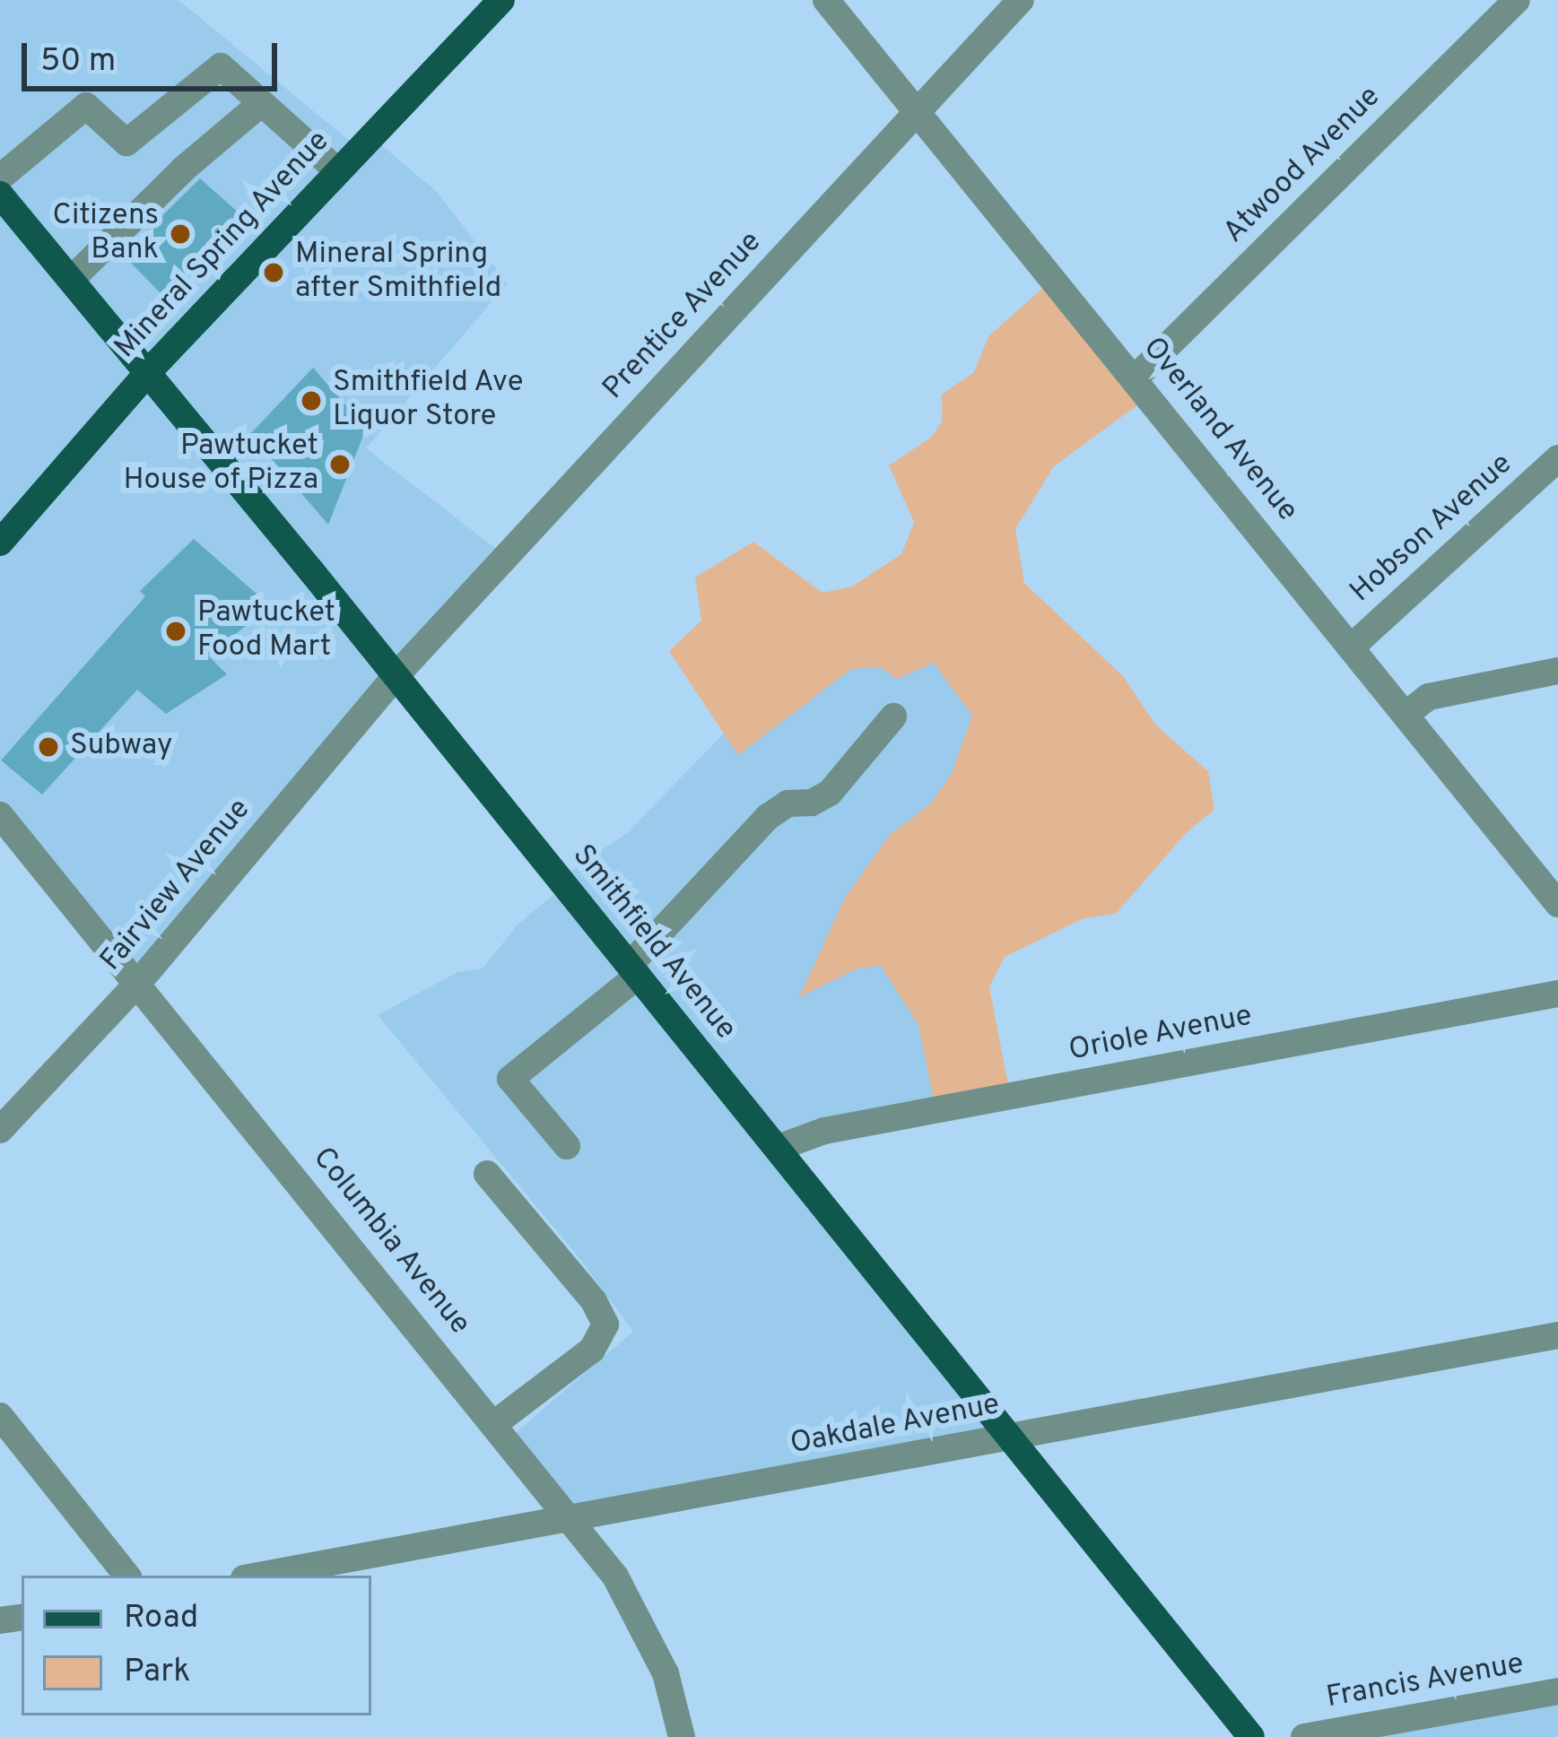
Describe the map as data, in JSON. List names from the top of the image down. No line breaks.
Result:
{"streets":{"main road":["Mineral Spring Avenue","Smithfield Avenue"],"street":["Atwood Avenue","Prentice Avenue","Overland Avenue","Hobson Avenue","Fairview Avenue","Oriole Avenue","Columbia Avenue","Oakdale Avenue","Francis Avenue"]},"crossings":[["Atwood Avenue","Overland Avenue"],["Mineral Spring Avenue","Smithfield Avenue"],["Prentice Avenue","Overland Avenue"],["Prentice Avenue","Fairview Avenue"],["Prentice Avenue","Smithfield Avenue"],["Overland Avenue","Hobson Avenue"],["Fairview Avenue","Smithfield Avenue"],["Fairview Avenue","Columbia Avenue"],["Smithfield Avenue","Oriole Avenue"],["Smithfield Avenue","Oakdale Avenue"],["Columbia Avenue","Oakdale Avenue"]],"places":["Citizens Bank","Mineral Spring after Smithfield","Smithfield Ave Liquor Store","Pawtucket House of Pizza","Pawtucket Food Mart","Subway"],"legend":["Road","Park"],"scale_bar":"50 m"}
